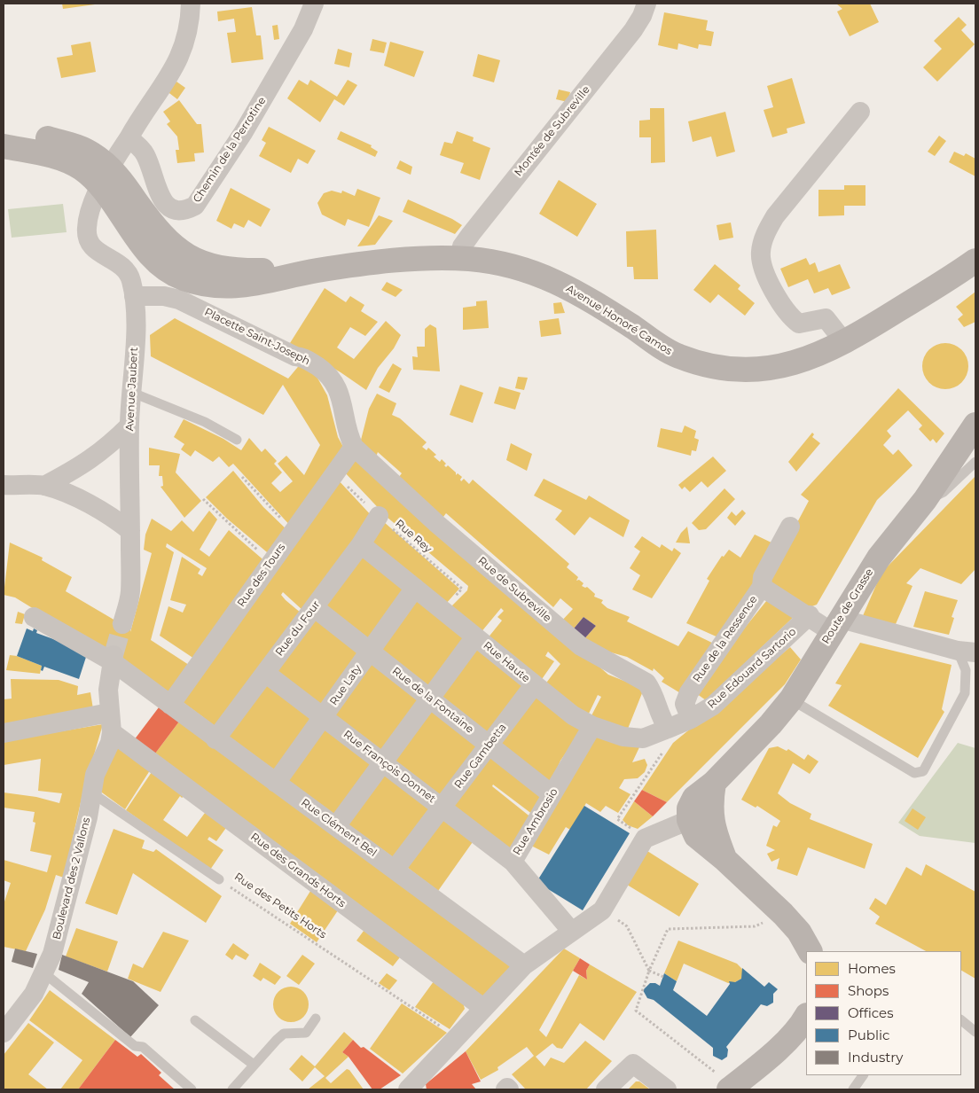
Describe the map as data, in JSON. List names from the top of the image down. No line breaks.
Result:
{"streets":{"street":["Montée de Subreville","Chemin de la Perrotine","Avenue Honoré Camos","Placette Saint-Joseph","Avenue Jaubert","Rue des Tours","Rue de Subreville","Route de Grasse","Rue du Four","Rue de la Ressence","Rue Haute","Rue Edouard Sartorio","Rue Laty","Rue de la Fontaine","Rue Gambetta","Rue François Donnet","Rue Ambrosio","Rue Clément Bel","Rue des Grands Horts","Boulevard des 2 Vallons"],"lane":["Rue des Petits Horts"],"path":["Rue Rey"]},"crossings":[["Montée de Subreville","Avenue Honoré Camos"],["Avenue Honoré Camos","Avenue Jaubert"],["Placette Saint-Joseph","Avenue Jaubert"],["Placette Saint-Joseph","Rue des Tours"],["Placette Saint-Joseph","Rue de Subreville"],["Rue Rey","Rue des Tours"],["Rue Rey","Rue du Four"],["Rue Rey","Rue Haute"],["Rue des Tours","Rue de Subreville"],["Rue des Tours","Rue Clément Bel"],["Rue de Subreville","Rue Haute"],["Rue de Subreville","Rue Edouard Sartorio"],["Route de Grasse","Rue de la Ressence"],["Rue du Four","Rue Haute"],["Rue du Four","Rue de la Fontaine"],["Rue du Four","Rue François Donnet"],["Rue du Four","Rue Clément Bel"],["Rue de la Ressence","Rue Edouard Sartorio"],["Rue Haute","Rue Edouard Sartorio"],["Rue Haute","Rue Laty"],["Rue Haute","Rue Gambetta"],["Rue Haute","Rue Ambrosio"],["Rue Laty","Rue de la Fontaine"],["Rue Laty","Rue François Donnet"],["Rue Laty","Rue Clément Bel"],["Rue de la Fontaine","Rue Gambetta"],["Rue de la Fontaine","Rue Ambrosio"],["Rue Gambetta","Rue François Donnet"],["Rue Gambetta","Rue Clément Bel"],["Rue François Donnet","Rue Ambrosio"],["Rue Clément Bel","Boulevard des 2 Vallons"],["Rue des Grands Horts","Boulevard des 2 Vallons"],["Boulevard des 2 Vallons","Rue des Petits Horts"]],"legend":["Homes","Shops","Offices","Public","Industry"]}
